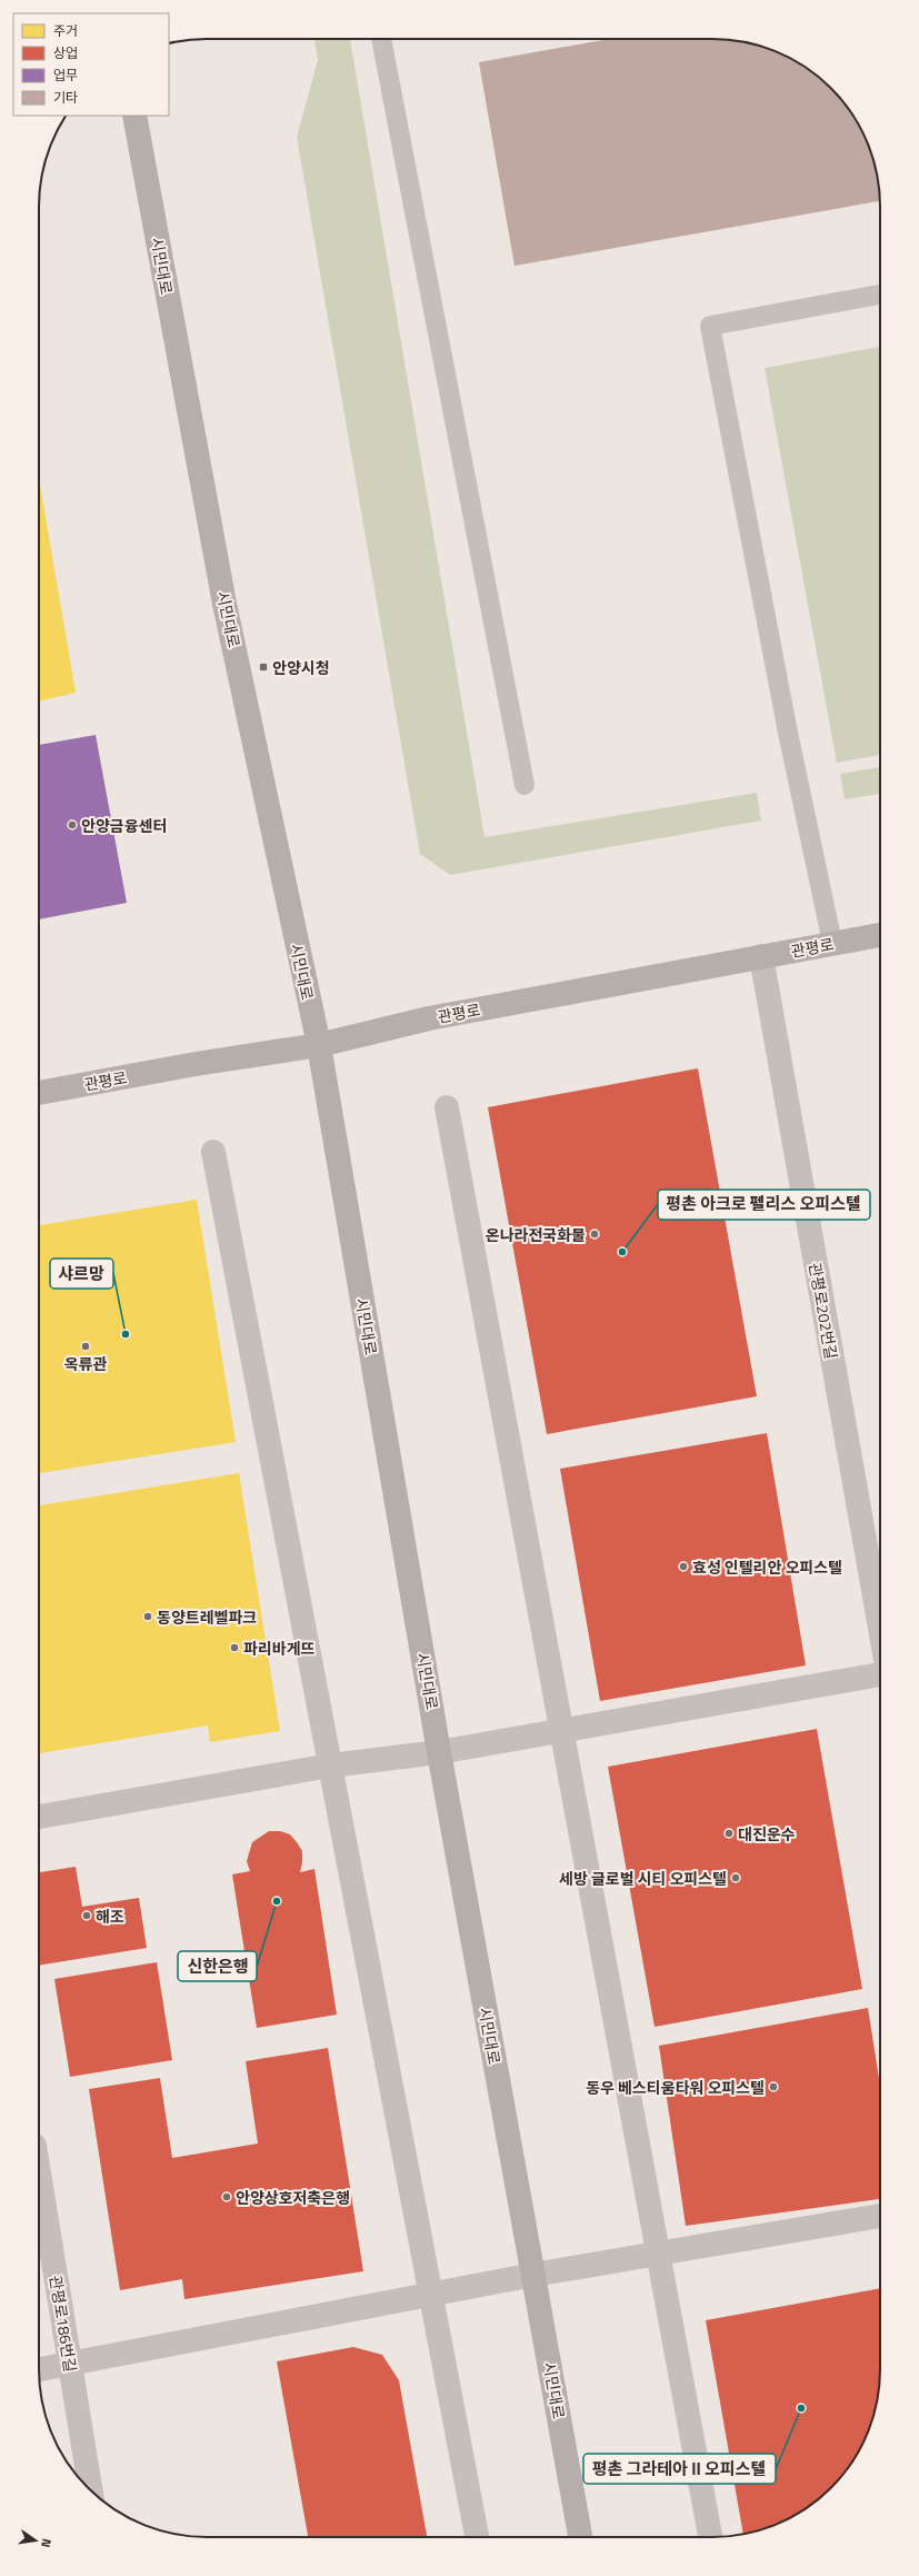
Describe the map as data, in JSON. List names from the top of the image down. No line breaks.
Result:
{"streets":{"street":["시민대로","관평로","관평로202번길","관평로186번길"]},"crossings":[["시민대로","관평로"],["관평로","관평로202번길"]],"places":{"transit":["안양시청"],"other":["안양금융센터","온나라전국화물","평촌 아크로 펠리스 오피스텔","샤르망","옥류관","효성 인텔리안 오피스텔","동양트레벨파크","파리바게뜨","대진운수","세방 글로벌 시티 오피스텔","신한은행","해조","동우 베스티움타워 오피스텔","안양상호저축은행","평촌 그라테아 II 오피스텔"]},"legend":["주거","상업","업무","기타"],"north":"right"}
